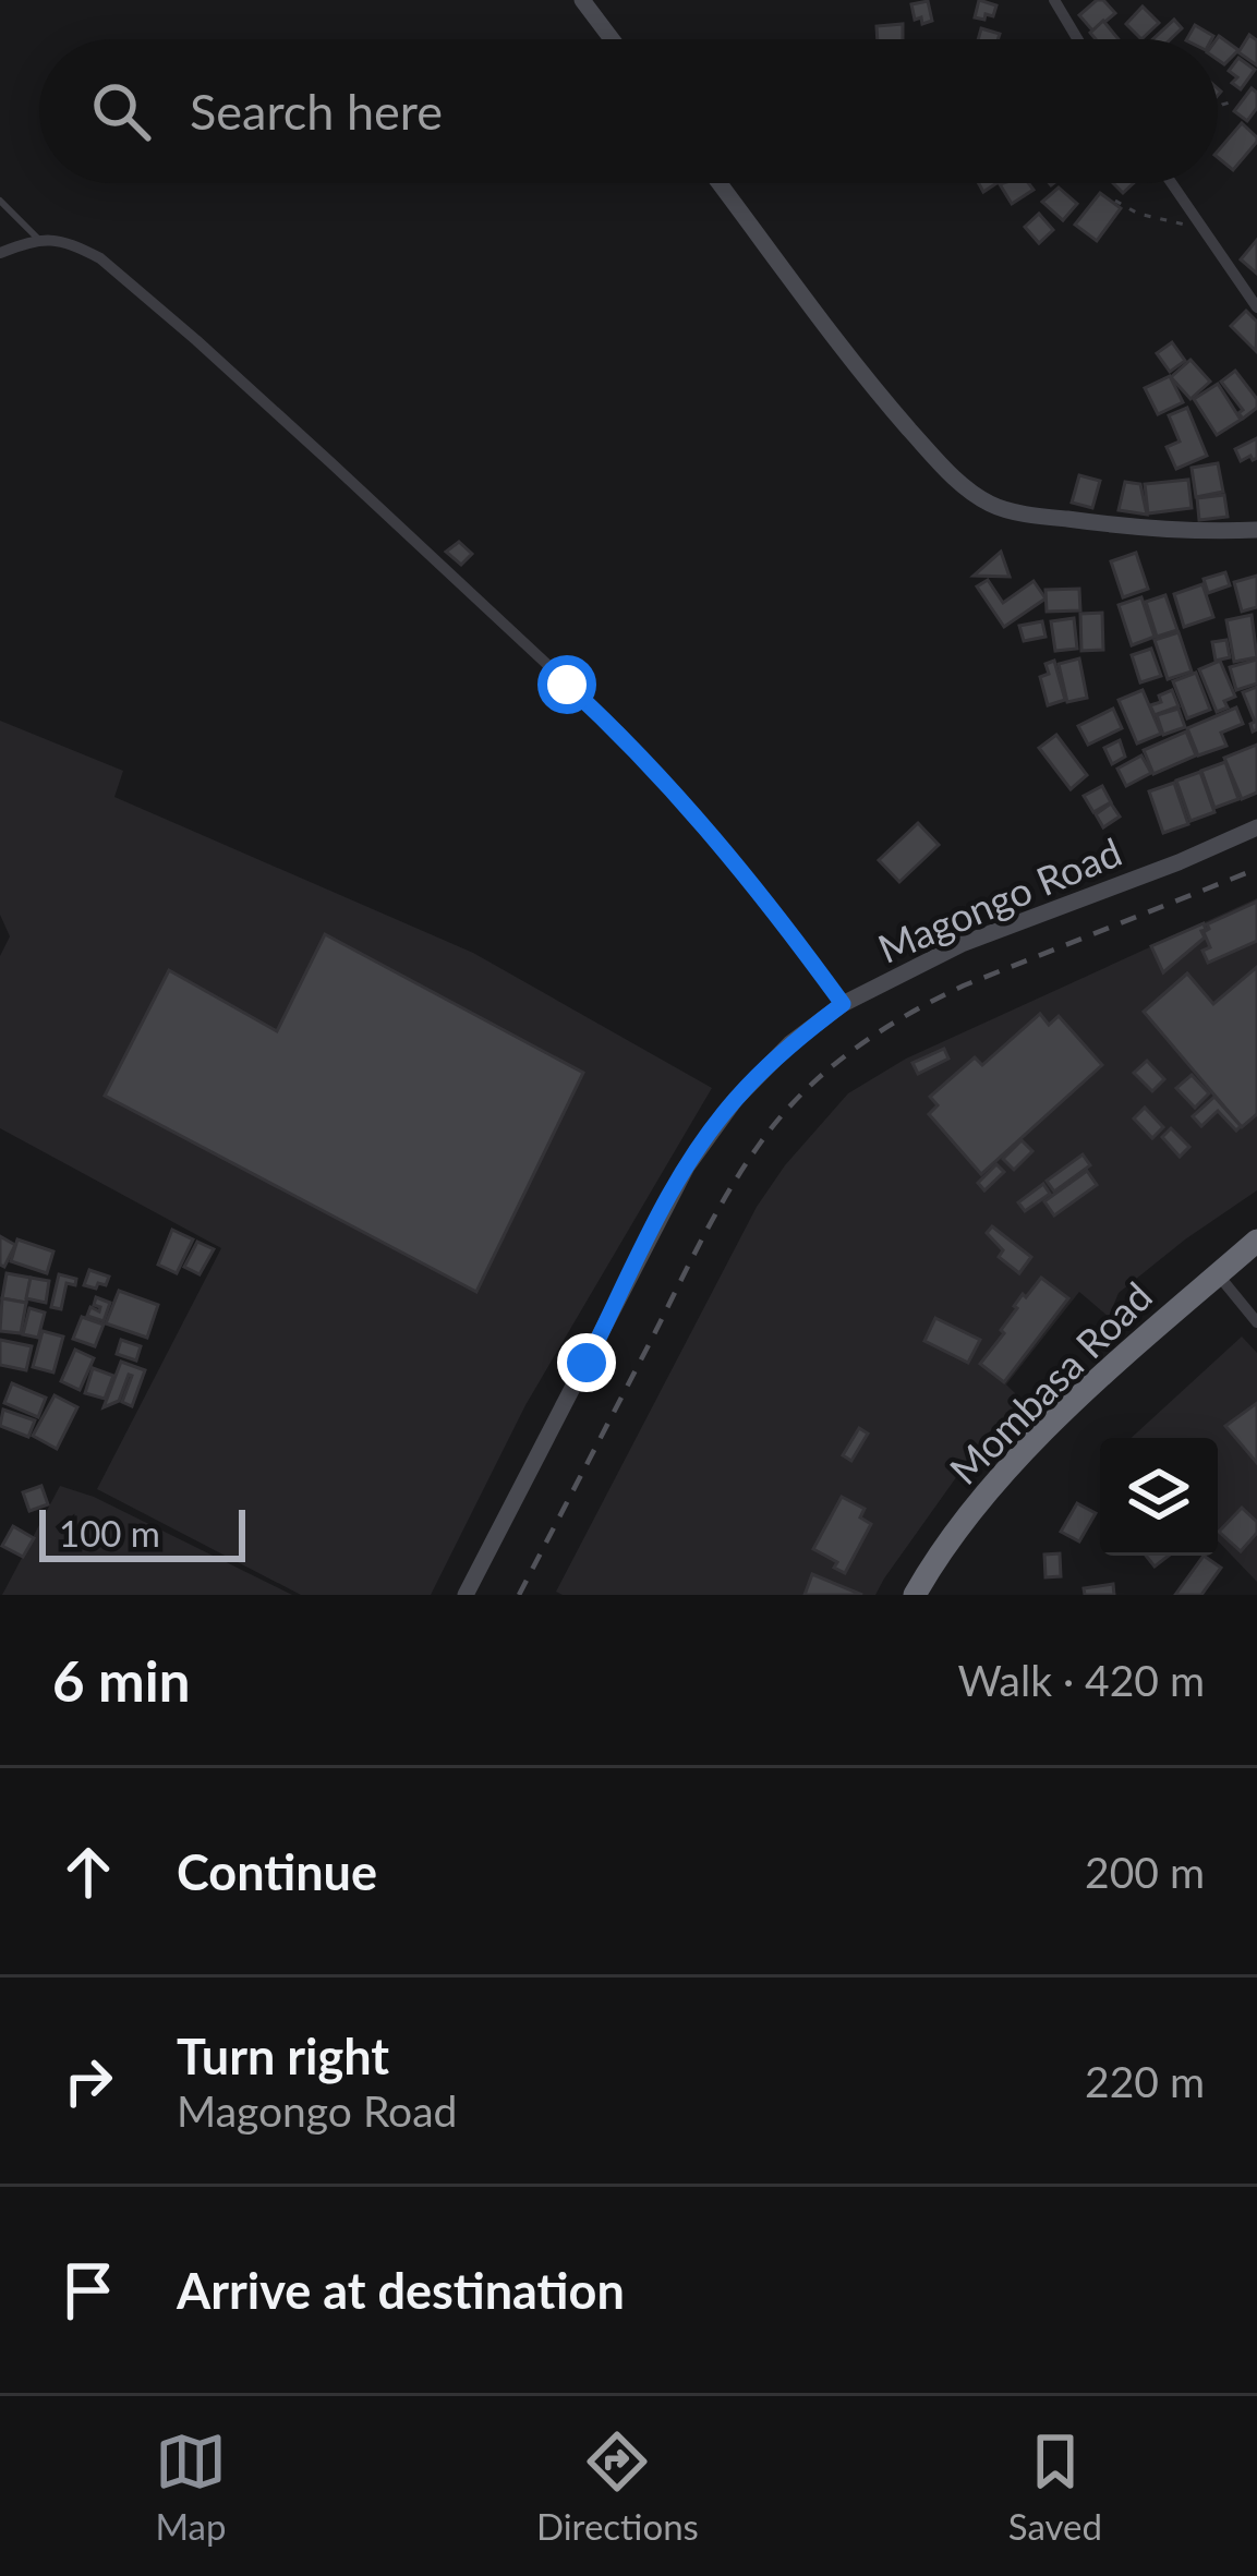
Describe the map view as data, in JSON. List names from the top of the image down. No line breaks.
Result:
{"streets":{"highway":["Mombasa Road"],"street":["Magongo Road"]},"scale_bar":"100 m","page":{"search":"Search here","scale":"100 m","heading":["6 min","Walk · 420 m"],"list":[["Continue","200 m"],["Turn right","Magongo Road","220 m"],"Arrive at destination"],"nav":["Map","Directions","Saved"]}}
